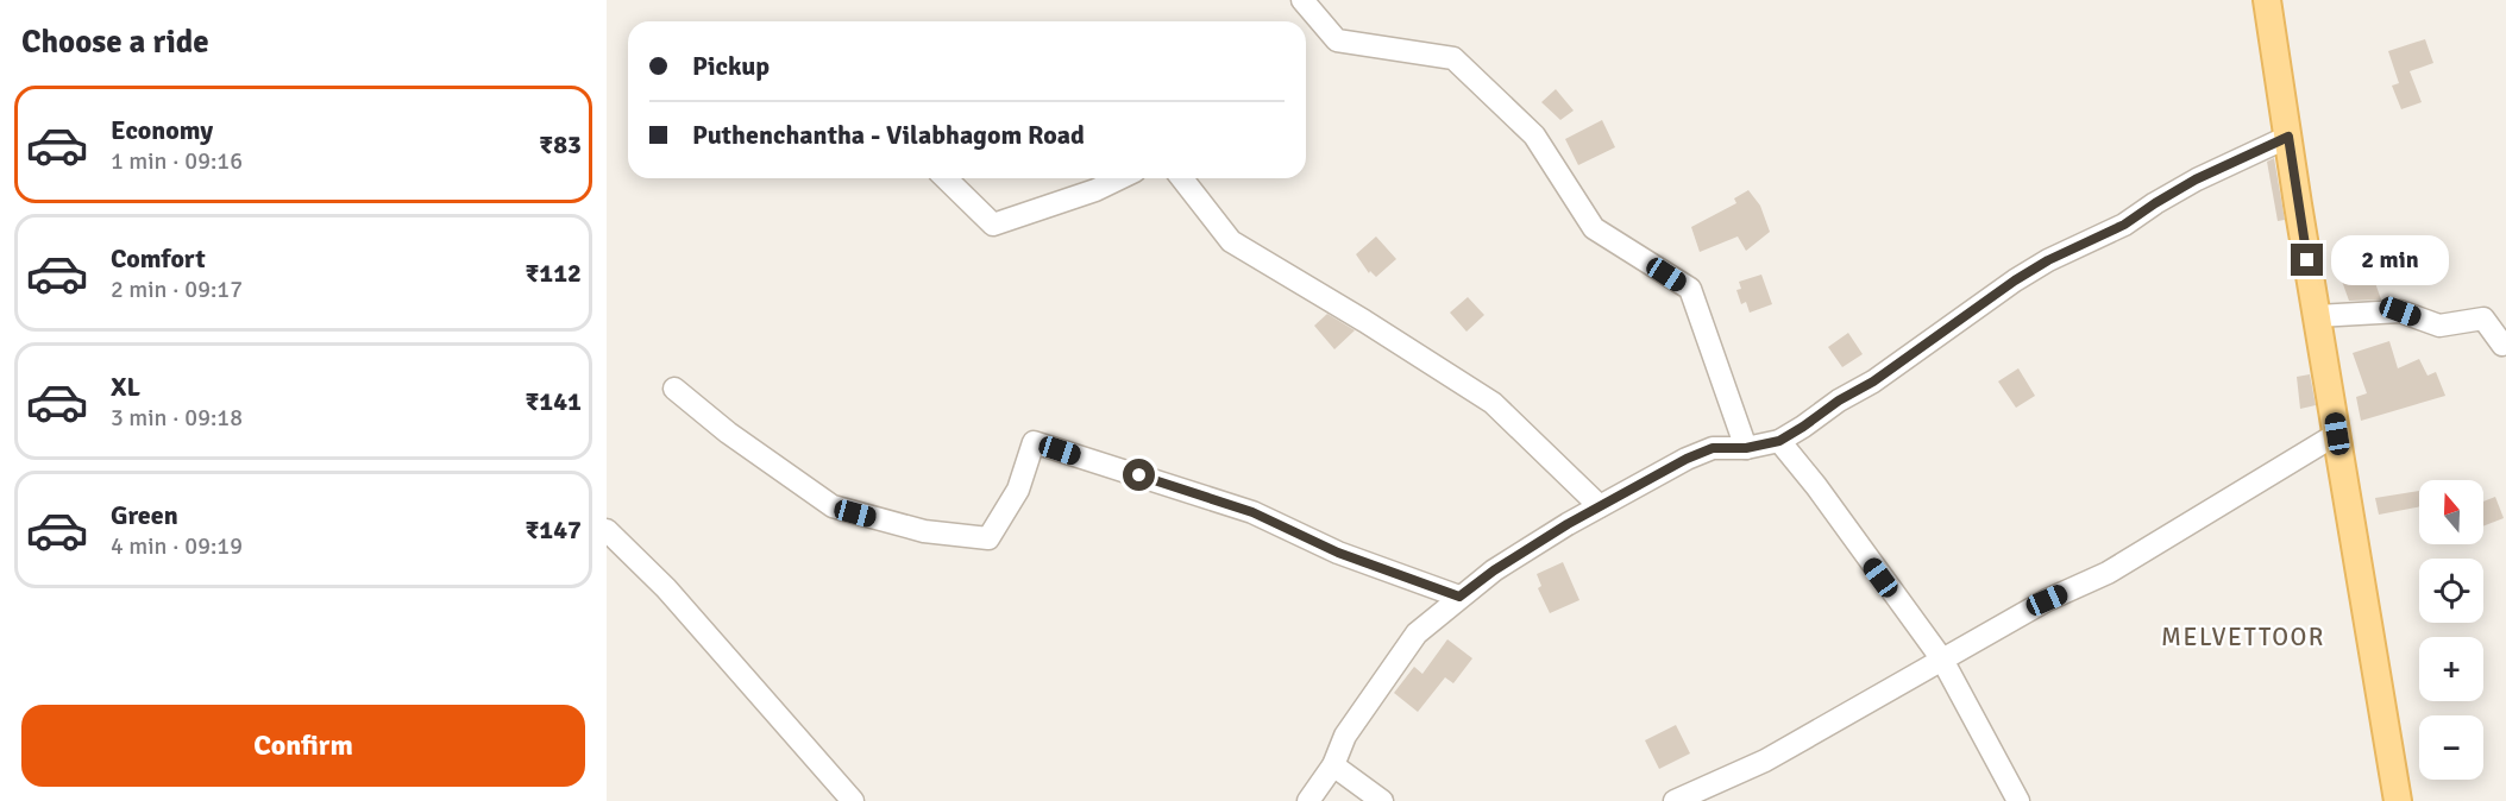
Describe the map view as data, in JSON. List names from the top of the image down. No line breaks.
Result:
{"districts":["MELVETTOOR"],"north":"top","page":{"heading":"Choose a ride","banner":["Pickup","Puthenchantha - Vilabhagom Road"],"list":[{"name":"Economy","note":"1 min · 09:16","value":"₹83"},{"name":"Comfort","note":"2 min · 09:17","value":"₹112"},{"name":"XL","note":"3 min · 09:18","value":"₹141"},{"name":"Green","note":"4 min · 09:19","value":"₹147"}],"bubble":"2 min","map_buttons":["+","−"],"buttons":"Confirm"}}
